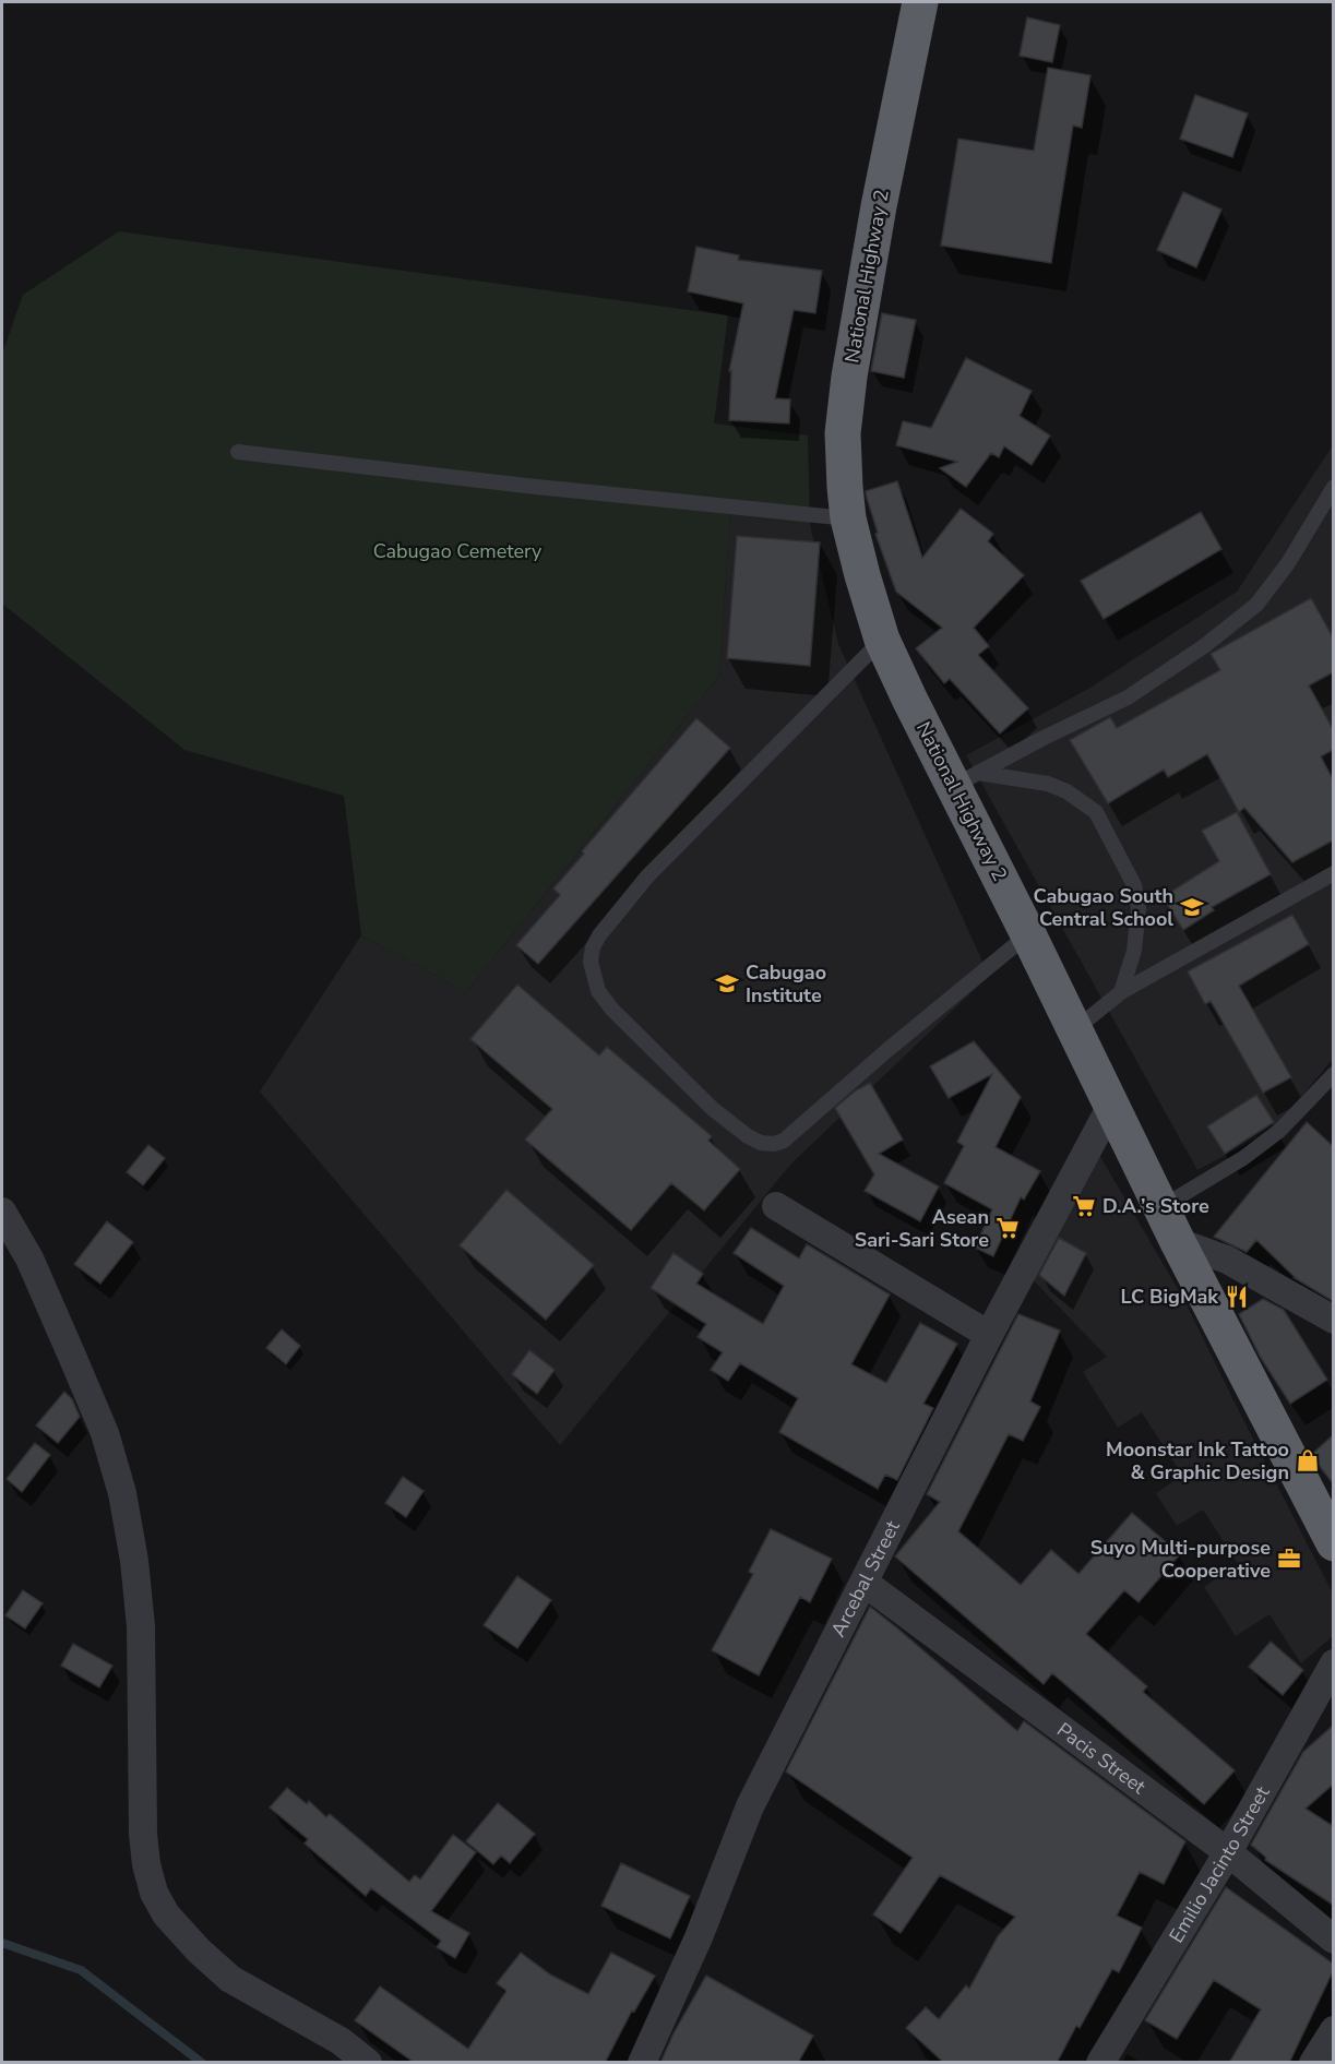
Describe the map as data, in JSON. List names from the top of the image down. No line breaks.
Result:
{"streets":{"highway":["National Highway 2"],"street":["Arcebal Street","Pacis Street","Emilio Jacinto Street"]},"crossings":[["National Highway 2","Arcebal Street"],["Arcebal Street","Pacis Street"],["Pacis Street","Emilio Jacinto Street"]],"parks":["Cabugao Cemetery"],"places":{"school or university":["Cabugao South Central School","Cabugao Institute"],"supermarket":["D.A.’s Store","Asean Sari-Sari Store"],"restaurant":["LC BigMak"],"shop":["Moonstar Ink Tattoo & Graphic Design"],"office":["Suyo Multi-purpose Cooperative"]}}
